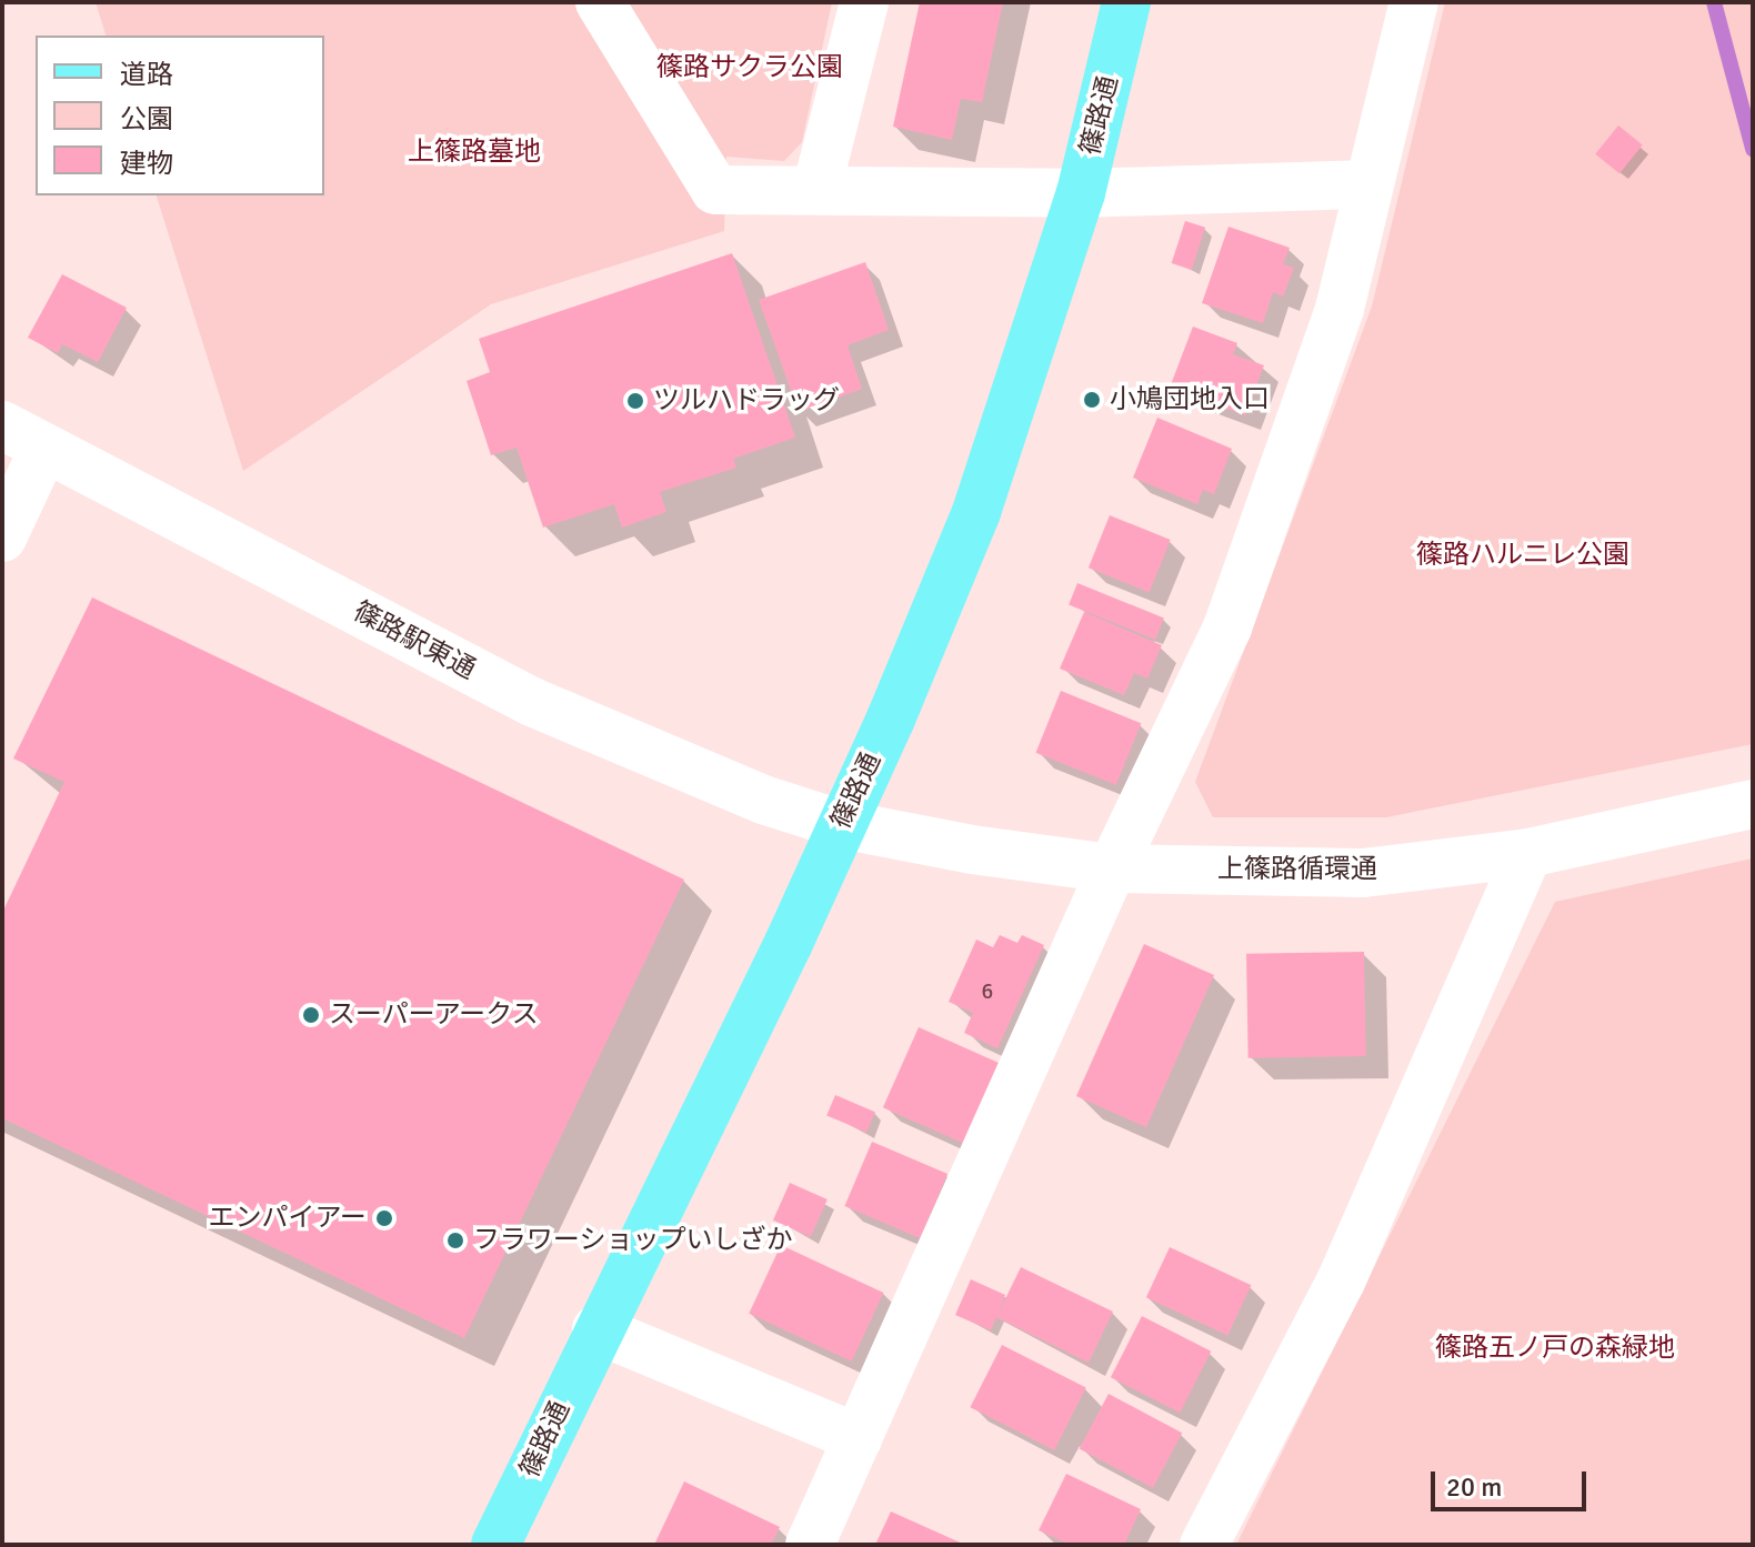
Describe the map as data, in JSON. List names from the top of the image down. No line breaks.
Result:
{"streets":{"main road":["篠路通"],"street":["篠路駅東通","上篠路循環通"]},"crossings":[["篠路通","篠路駅東通"],["篠路通","上篠路循環通"],["篠路駅東通","上篠路循環通"]],"parks":["篠路サクラ公園","上篠路墓地","篠路ハルニレ公園","篠路五ノ戸の森緑地"],"places":["小鳩団地入口","ツルハドラッグ","スーパーアークス","エンパイアー","フラワーショップいしざか"],"house_numbers":["6"],"legend":["道路","公園","建物"],"scale_bar":"20 m"}
